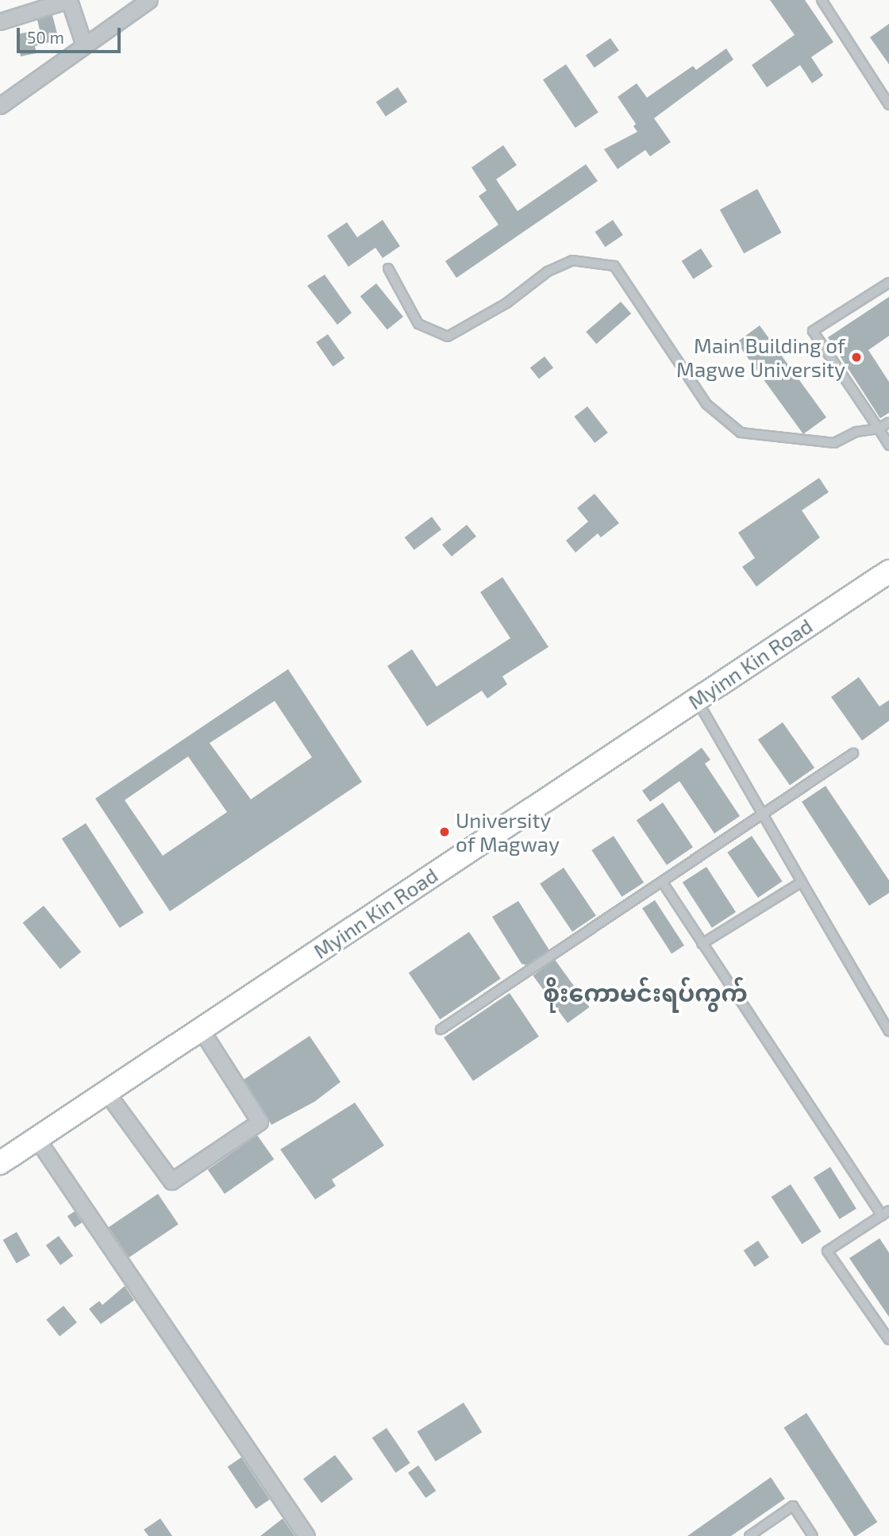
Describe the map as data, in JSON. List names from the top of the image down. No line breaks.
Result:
{"streets":{"street":["Myinn Kin Road"]},"districts":["စိုးကောမင်းရပ်ကွက်"],"places":["Main Building of Magwe University","University of Magway"],"scale_bar":"50 m"}
